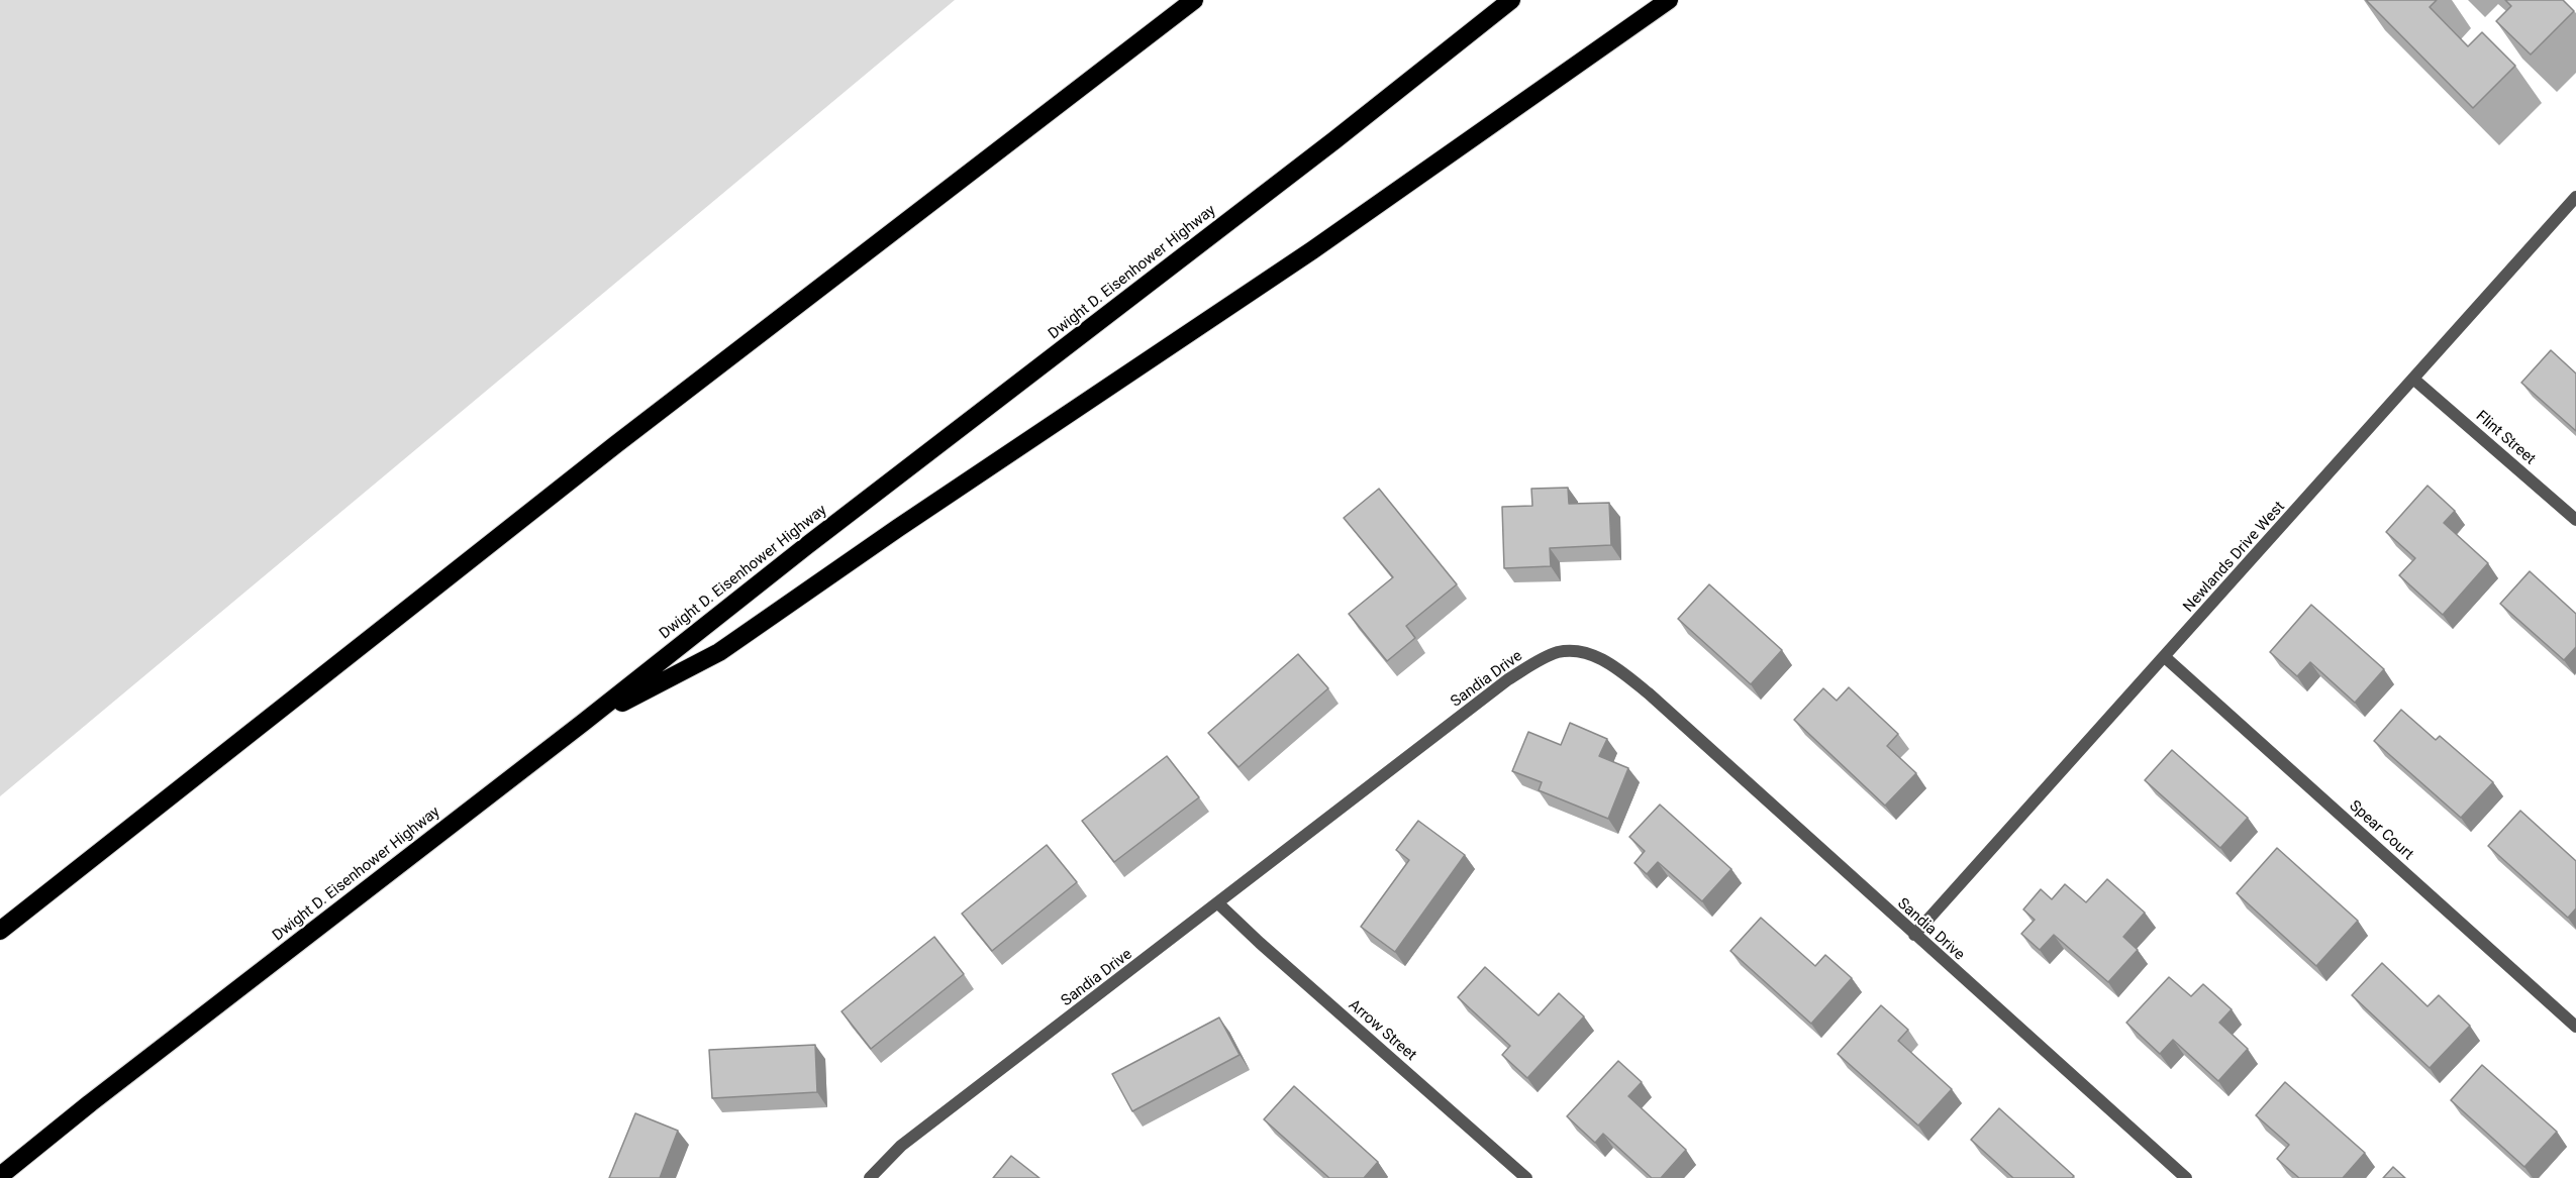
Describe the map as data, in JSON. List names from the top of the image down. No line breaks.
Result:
{"streets":{"highway":["Dwight D. Eisenhower Highway"],"street":["Flint Street","Newlands Drive West","Sandia Drive","Spear Court","Arrow Street"]},"crossings":[["Flint Street","Newlands Drive West"],["Newlands Drive West","Sandia Drive"],["Newlands Drive West","Spear Court"],["Sandia Drive","Arrow Street"]]}
